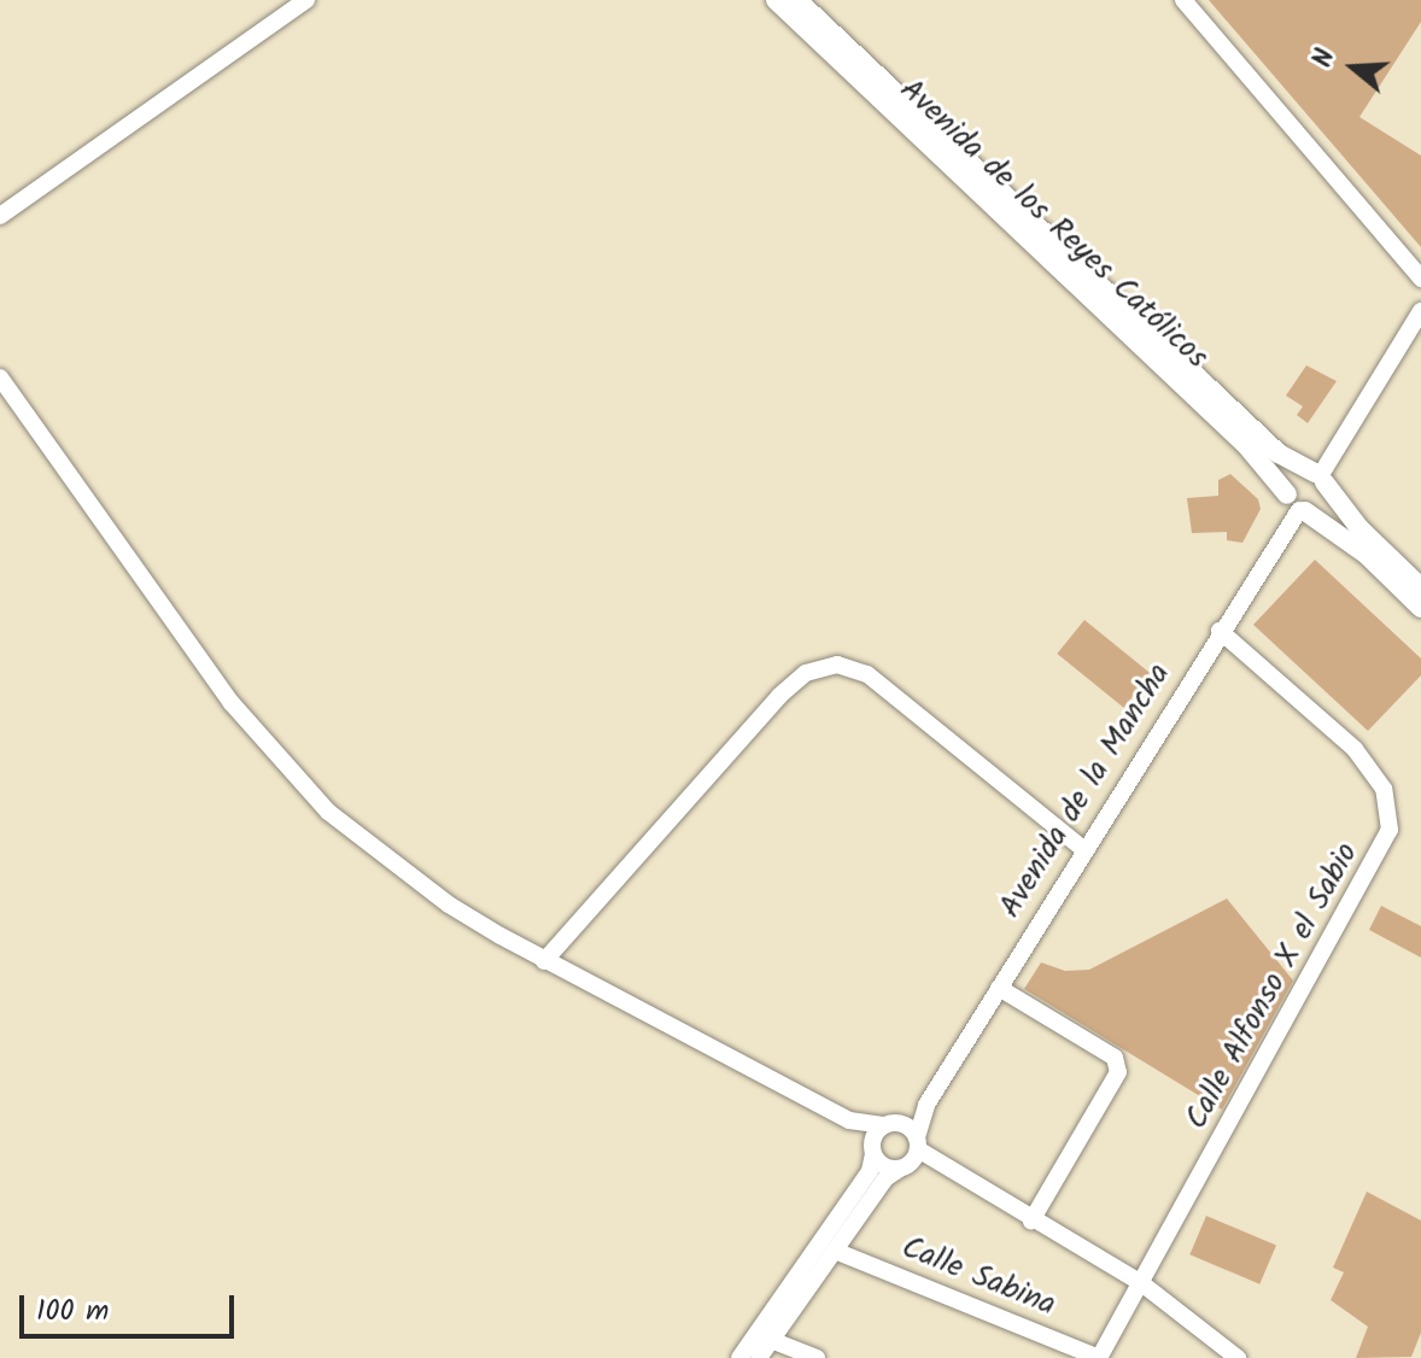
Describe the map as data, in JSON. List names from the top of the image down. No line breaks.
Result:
{"streets":{"street":["Avenida de los Reyes Católicos","Avenida de la Mancha","Calle Alfonso X el Sabio","Calle Sabina"]},"crossings":[["Avenida de los Reyes Católicos","Avenida de la Mancha"],["Avenida de la Mancha","Calle Alfonso X el Sabio"],["Avenida de la Mancha","Calle Sabina"],["Calle Alfonso X el Sabio","Calle Sabina"]],"scale_bar":"100 m","north":"left"}
